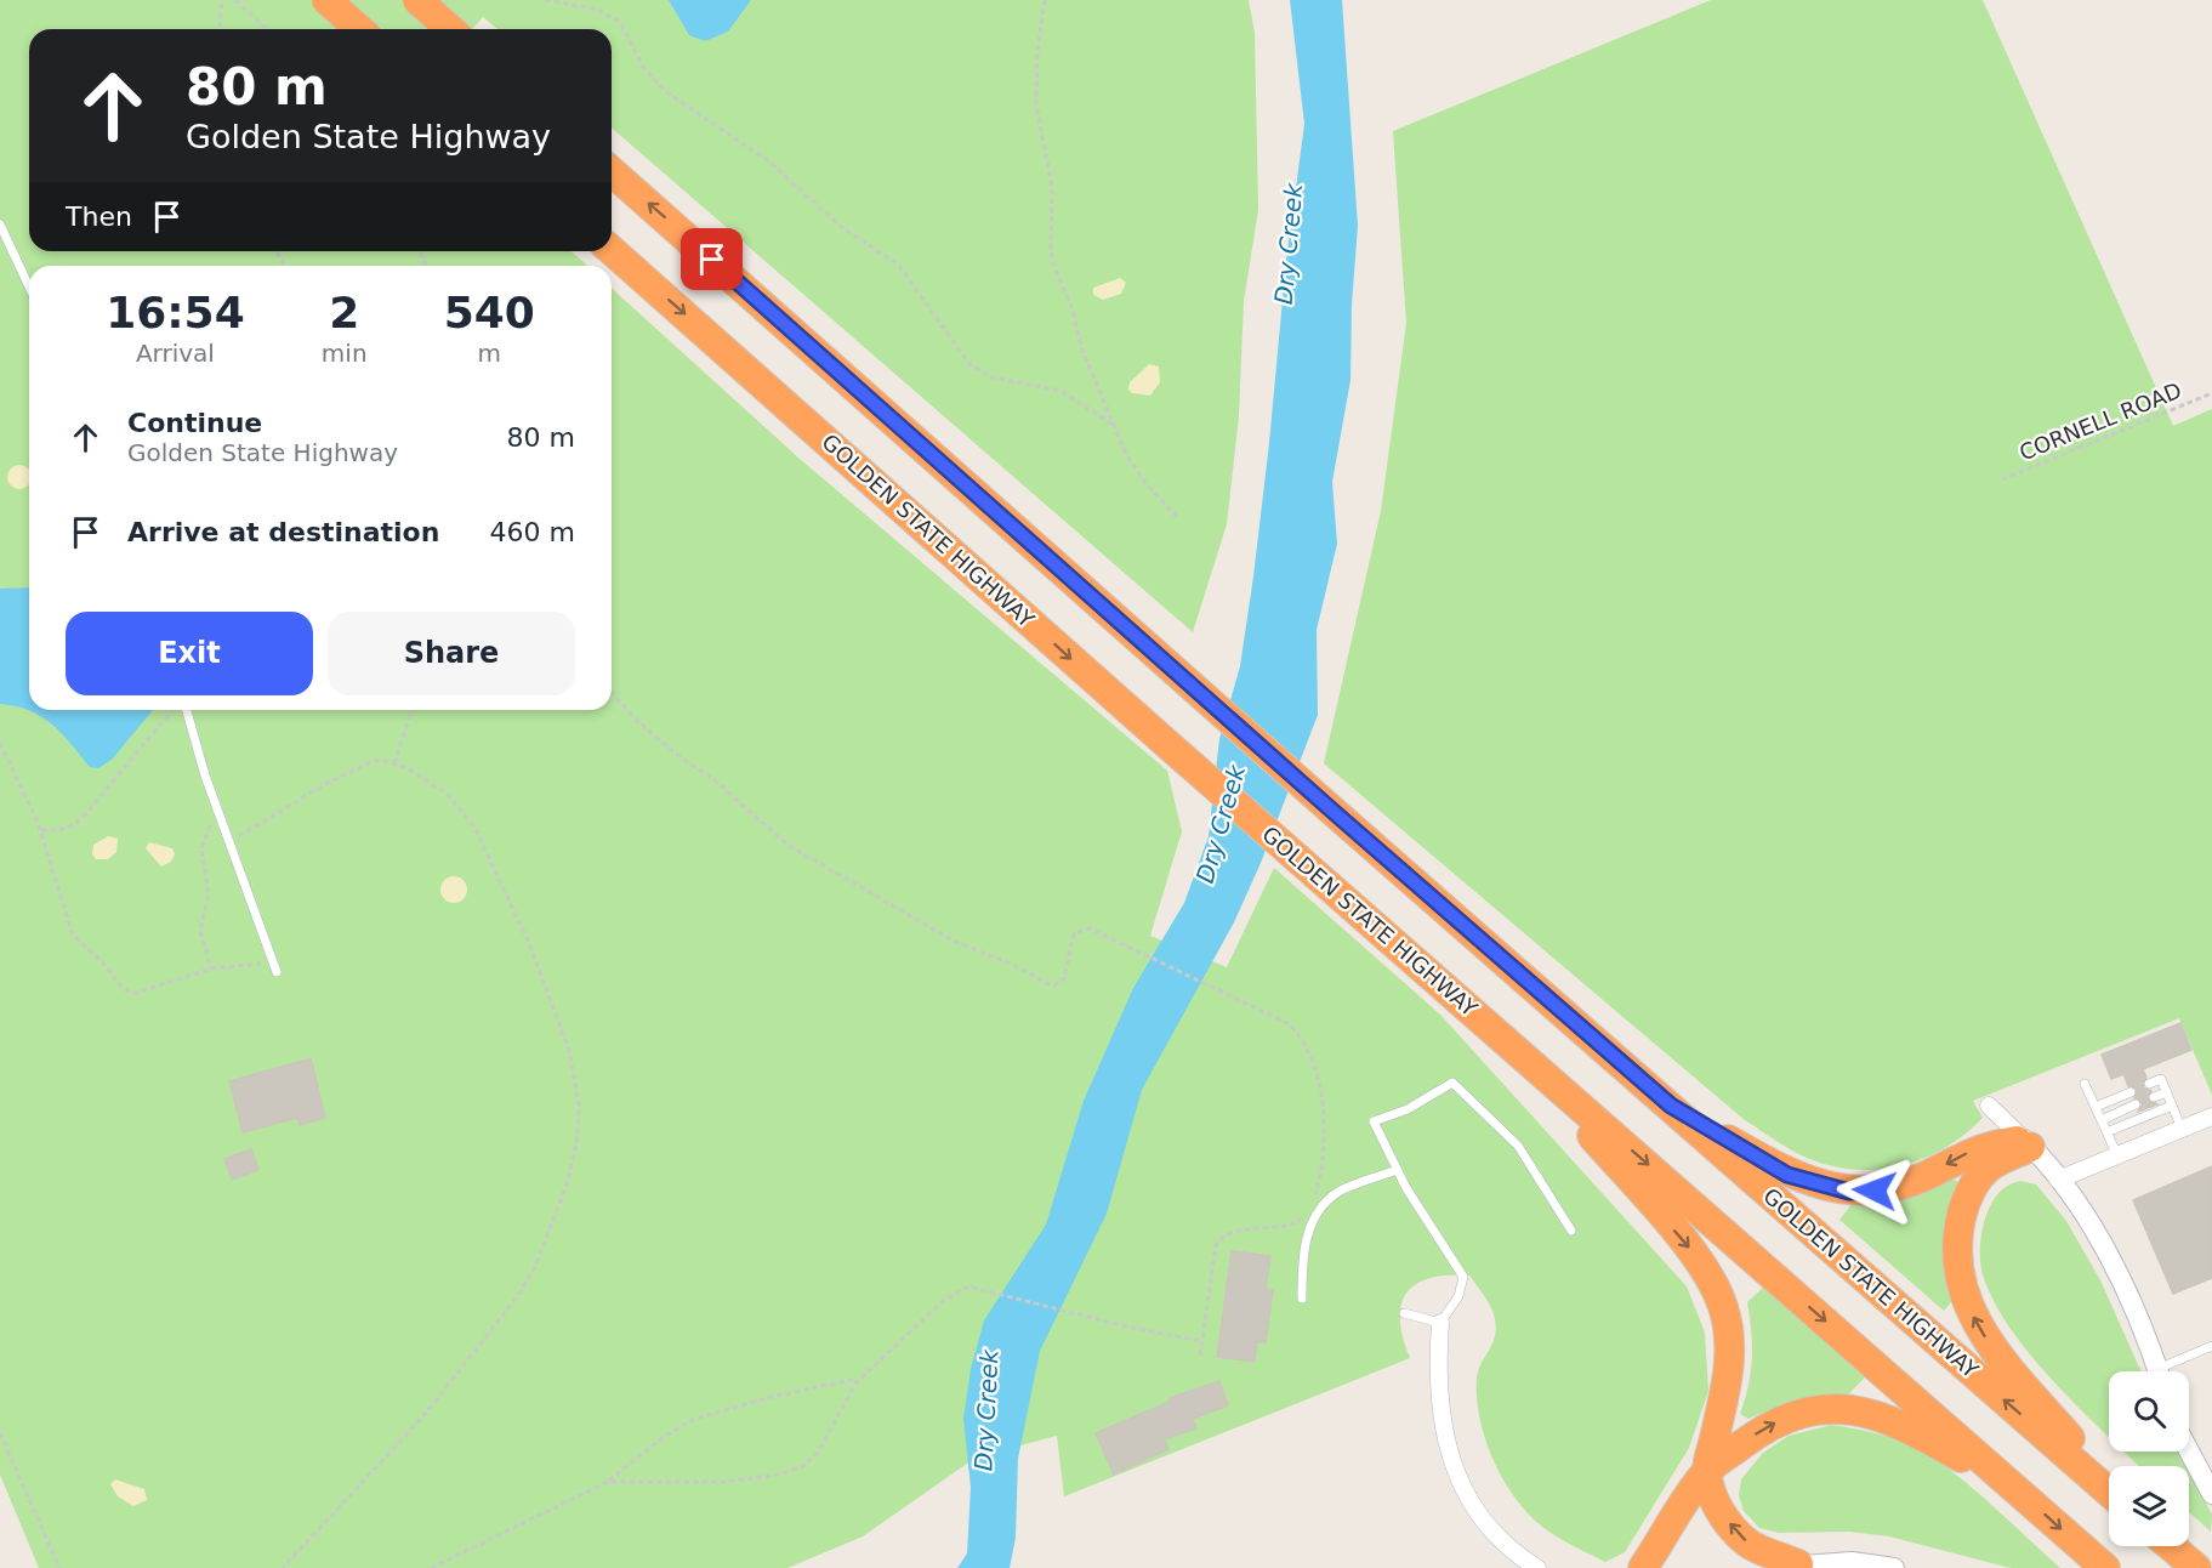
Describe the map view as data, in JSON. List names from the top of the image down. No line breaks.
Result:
{"streets":{"highway":["GOLDEN STATE HIGHWAY"],"path":["CORNELL ROAD"]},"water":["Dry Creek"],"page":{"turn":["80 m","Golden State Highway"],"then":"Then","eta":["16:54","Arrival","2","min","540","m"],"list":[{"name":"Continue","note":"Golden State Highway","value":"80 m"},{"name":"Arrive at destination","value":"460 m"}],"buttons":["Exit","Share"]}}
